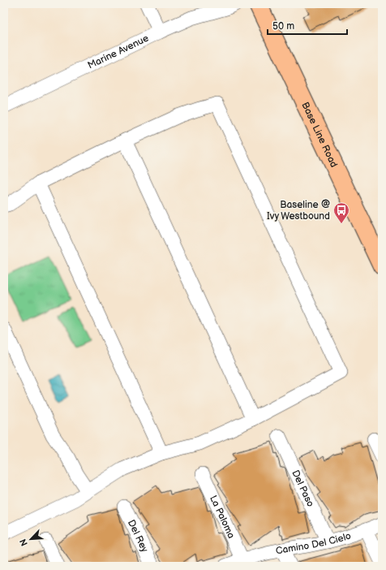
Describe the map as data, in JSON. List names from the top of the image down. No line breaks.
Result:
{"streets":{"main road":["Base Line Road"],"street":["Marine Avenue","Del Paso","La Paloma","Del Rey","Camino Del Cielo"]},"crossings":[["Del Paso","Camino Del Cielo"],["La Paloma","Camino Del Cielo"]],"places":{"bus stop":["Baseline @ Ivy Westbound"]},"scale_bar":"50 m","north":"bottom left"}
